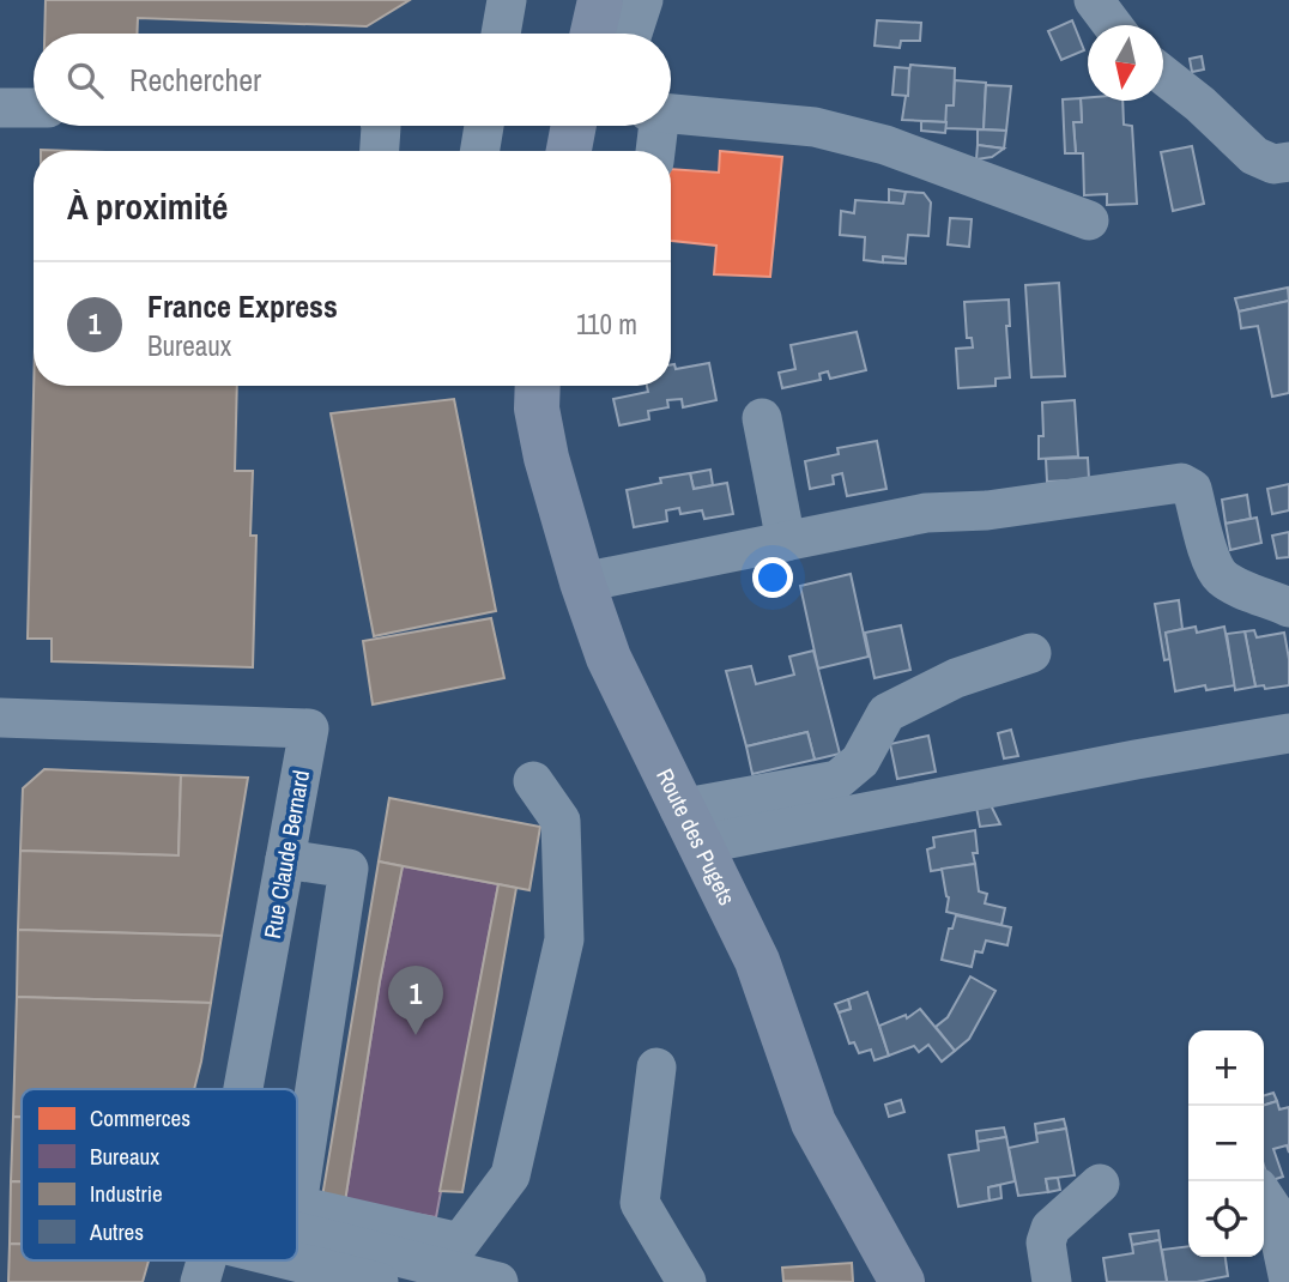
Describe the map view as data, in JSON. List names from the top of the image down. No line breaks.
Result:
{"streets":{"main road":["Route des Pugets"],"street":["Rue Claude Bernard"]},"legend":["Commerces","Bureaux","Industrie","Autres"],"north":"bottom","page":{"search":"Rechercher","heading":"À proximité","list":[{"mark":"1","name":"France Express","note":"Bureaux","value":"110 m"}],"pins":"1","map_buttons":["+","−"]}}
